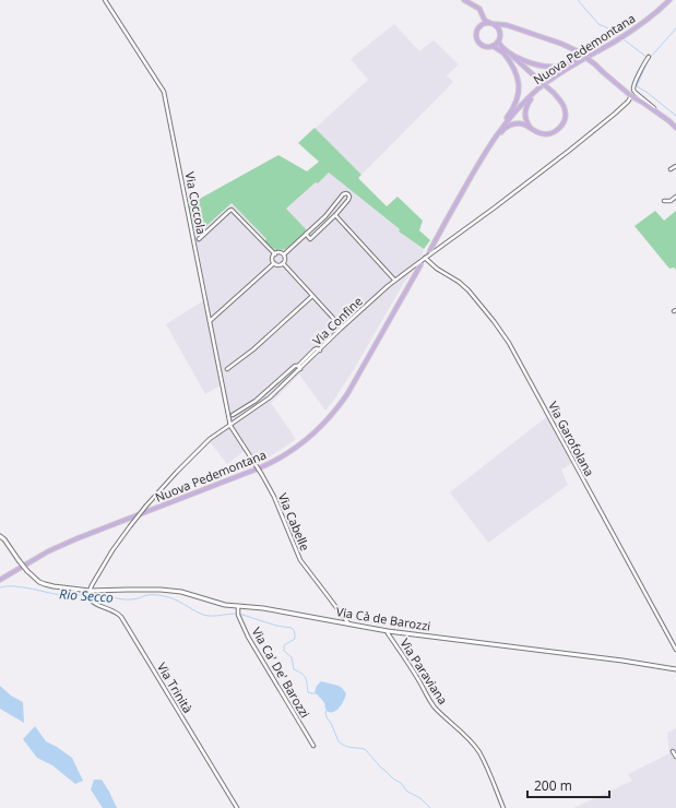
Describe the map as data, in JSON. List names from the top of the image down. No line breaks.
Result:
{"streets":{"main road":["Nuova Pedemontana"],"street":["Via Coccola","Via Confine","Via Garofolana","Via Cabelle","Via Cà de Barozzi","Via Paraviana","Via Ca' De' Barozzi","Via Trinità"]},"crossings":[["Via Coccola","Via Confine"],["Via Coccola","Via Cabelle"],["Via Confine","Via Garofolana"],["Via Confine","Via Cabelle"],["Via Confine","Via Cà de Barozzi"],["Via Confine","Via Trinità"],["Via Cabelle","Via Cà de Barozzi"],["Via Cà de Barozzi","Via Paraviana"],["Via Cà de Barozzi","Via Ca' De' Barozzi"],["Via Cà de Barozzi","Via Trinità"]],"water":["Rio Secco"],"scale_bar":"200 m"}
